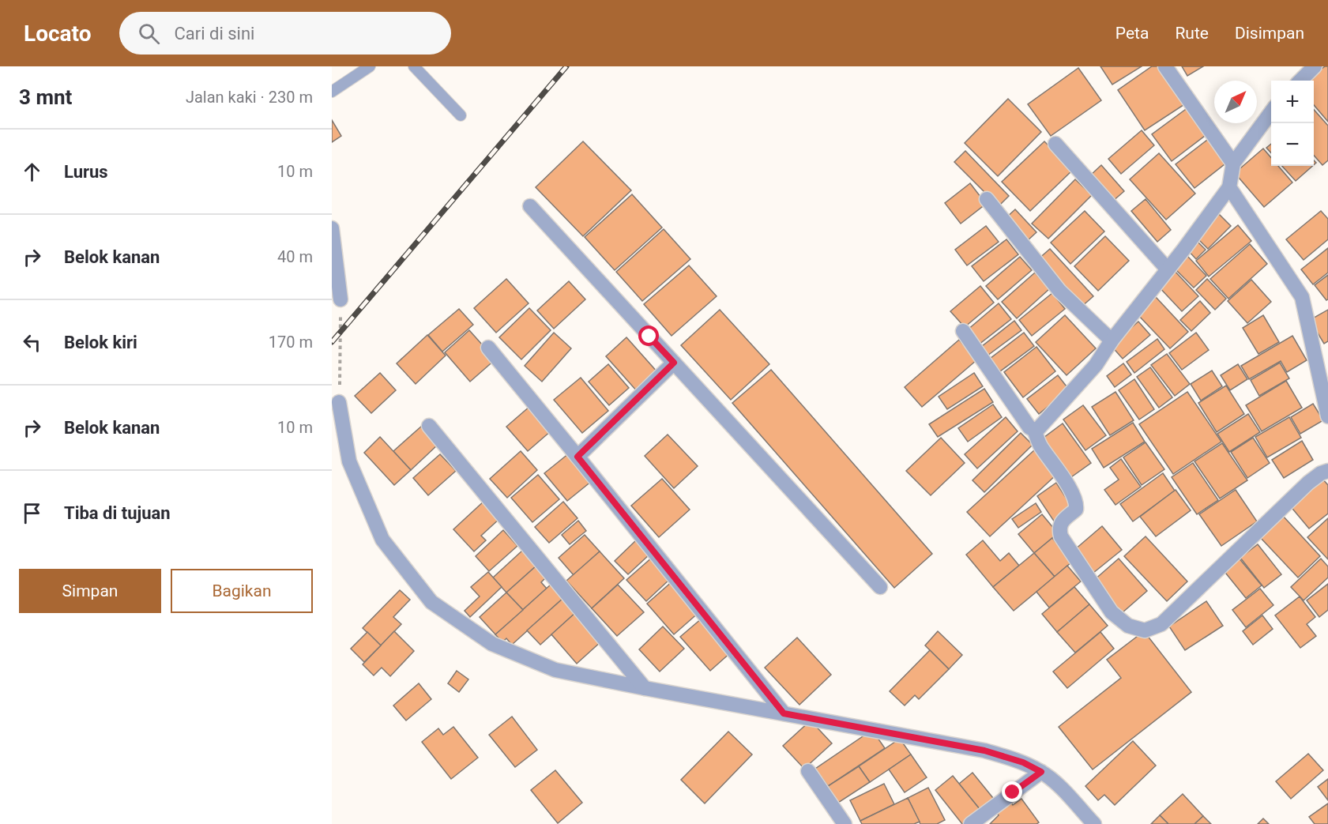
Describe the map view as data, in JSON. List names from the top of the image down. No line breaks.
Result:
{"north":"top right","page":{"header":"Locato","search":"Cari di sini","nav":["Peta","Rute","Disimpan"],"heading":["3 mnt","Jalan kaki · 230 m"],"map_buttons":["+","−"],"list":[["Lurus","10 m"],["Belok kanan","40 m"],["Belok kiri","170 m"],["Belok kanan","10 m"],"Tiba di tujuan"],"buttons":["Simpan","Bagikan"]}}
